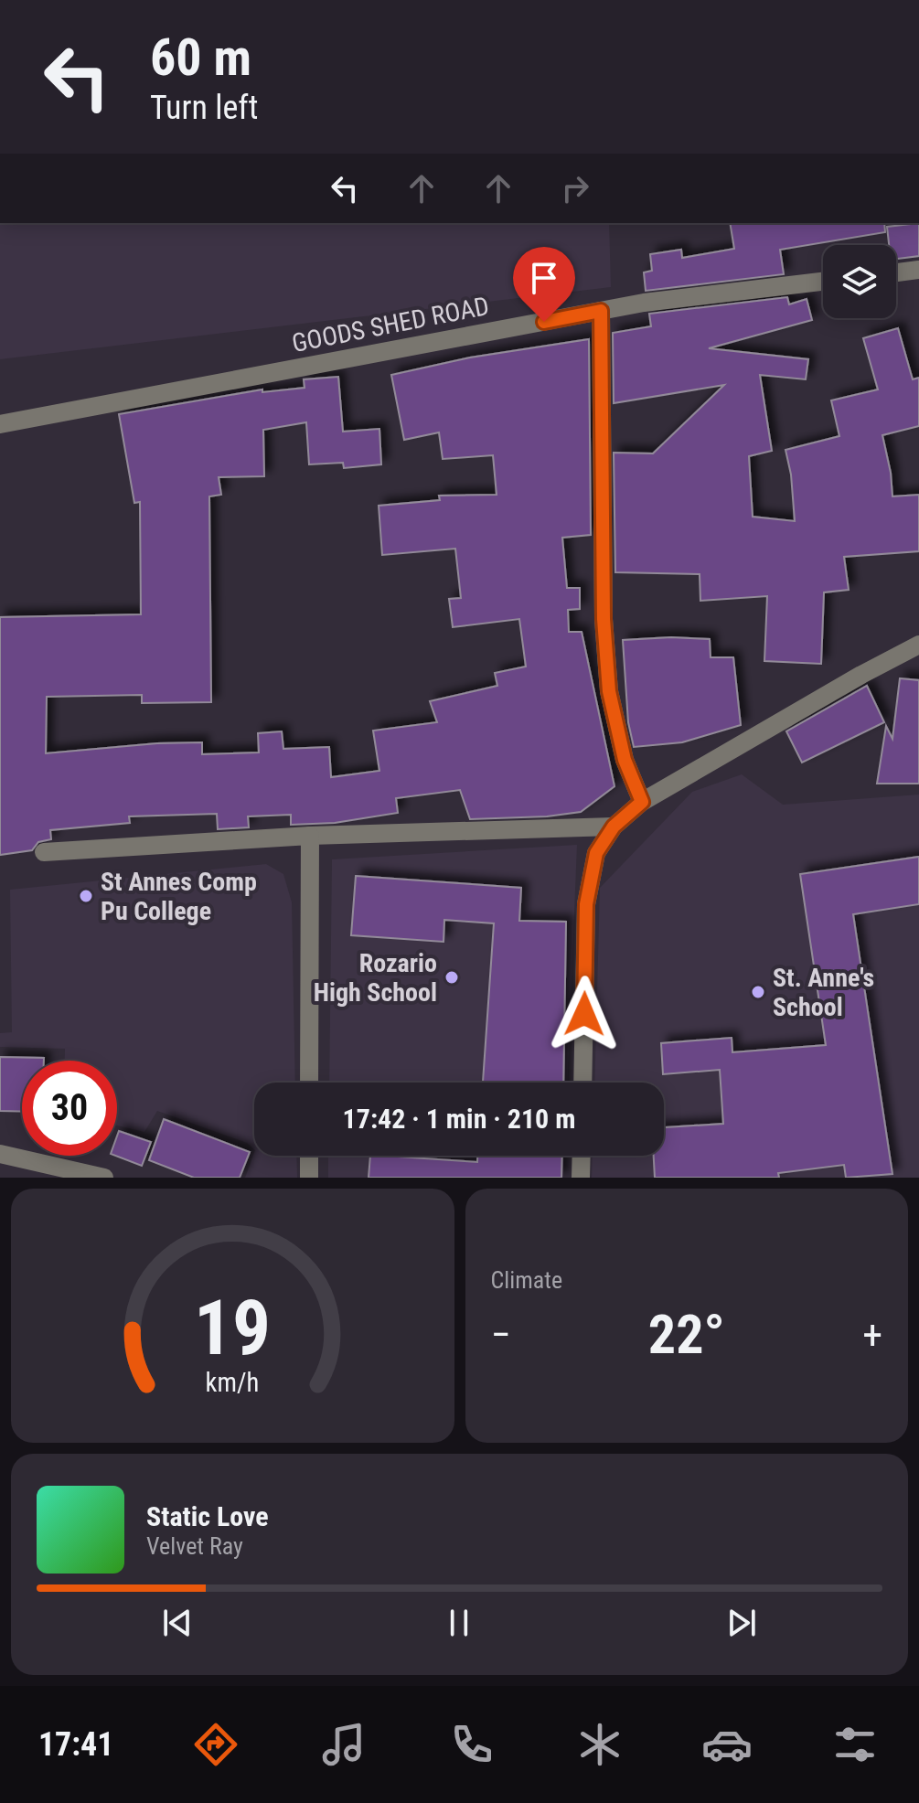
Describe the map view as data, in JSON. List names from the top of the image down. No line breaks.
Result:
{"streets":{"street":["GOODS SHED ROAD"]},"places":["St Annes Comp Pu College","Rozario High School","St. Anne's School"],"page":{"turn":["60 m","Turn left"],"limit":"30","trip":"17:42 · 1 min · 210 m","tile":"Climate","heat":["−","22°","+"],"song":["Static Love","Velvet Ray"],"tabs":"17:41","gauge":["19","km/h"]}}
